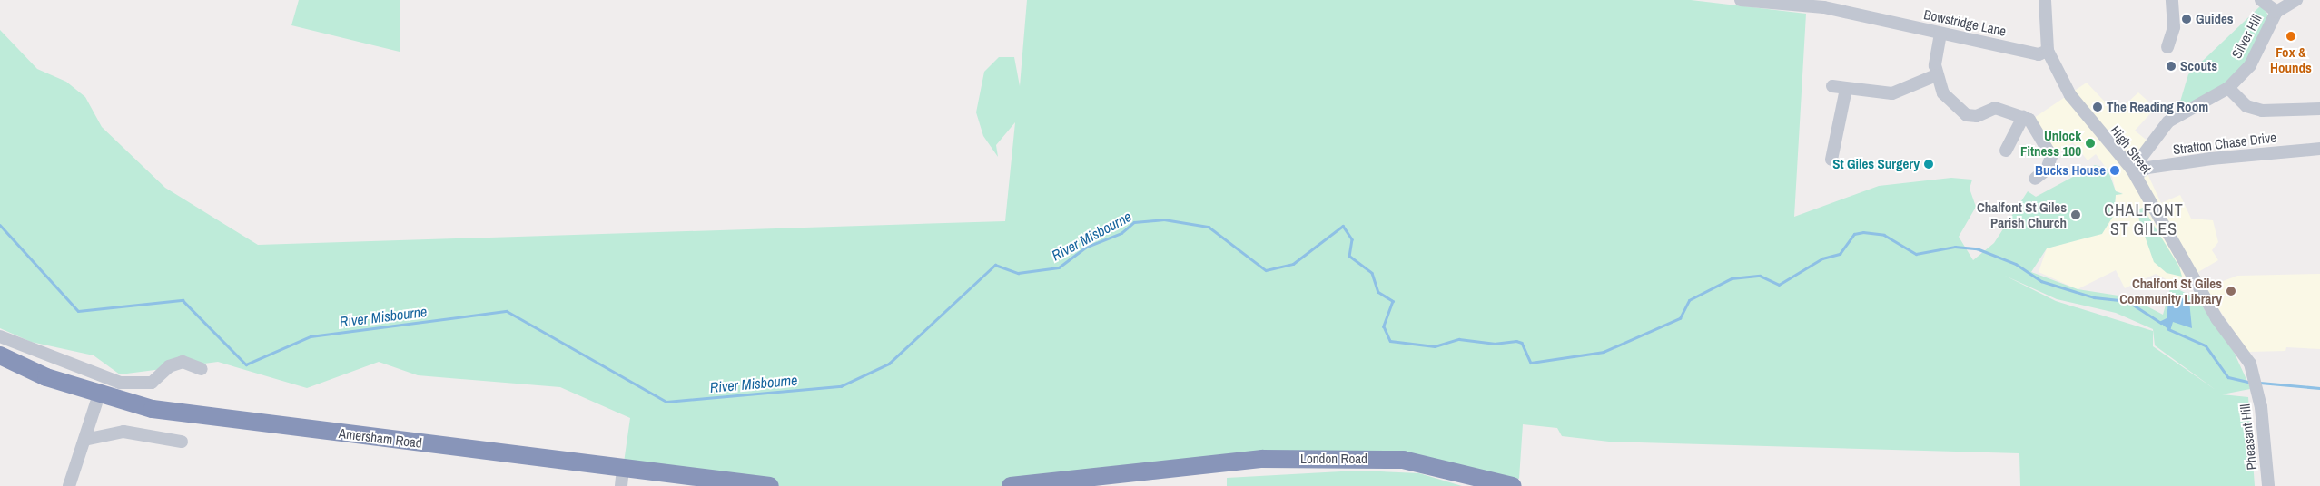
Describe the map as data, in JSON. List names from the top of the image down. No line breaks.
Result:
{"streets":{"highway":["Amersham Road","London Road"],"street":["Bowstridge Lane","Silver Hill","Stratton Chase Drive","High Street","Pheasant Hill"]},"crossings":[["Bowstridge Lane","High Street"],["Silver Hill","Stratton Chase Drive"],["Silver Hill","High Street"],["Stratton Chase Drive","High Street"],["High Street","Pheasant Hill"]],"districts":["CHALFONT ST GILES"],"water":["River Misbourne"],"places":["Guides","Fox & Hounds","Scouts","The Reading Room","Unlock Fitness 100","St Giles Surgery","Bucks House","Chalfont St Giles Parish Church","Chalfont St Giles Community Library"]}
